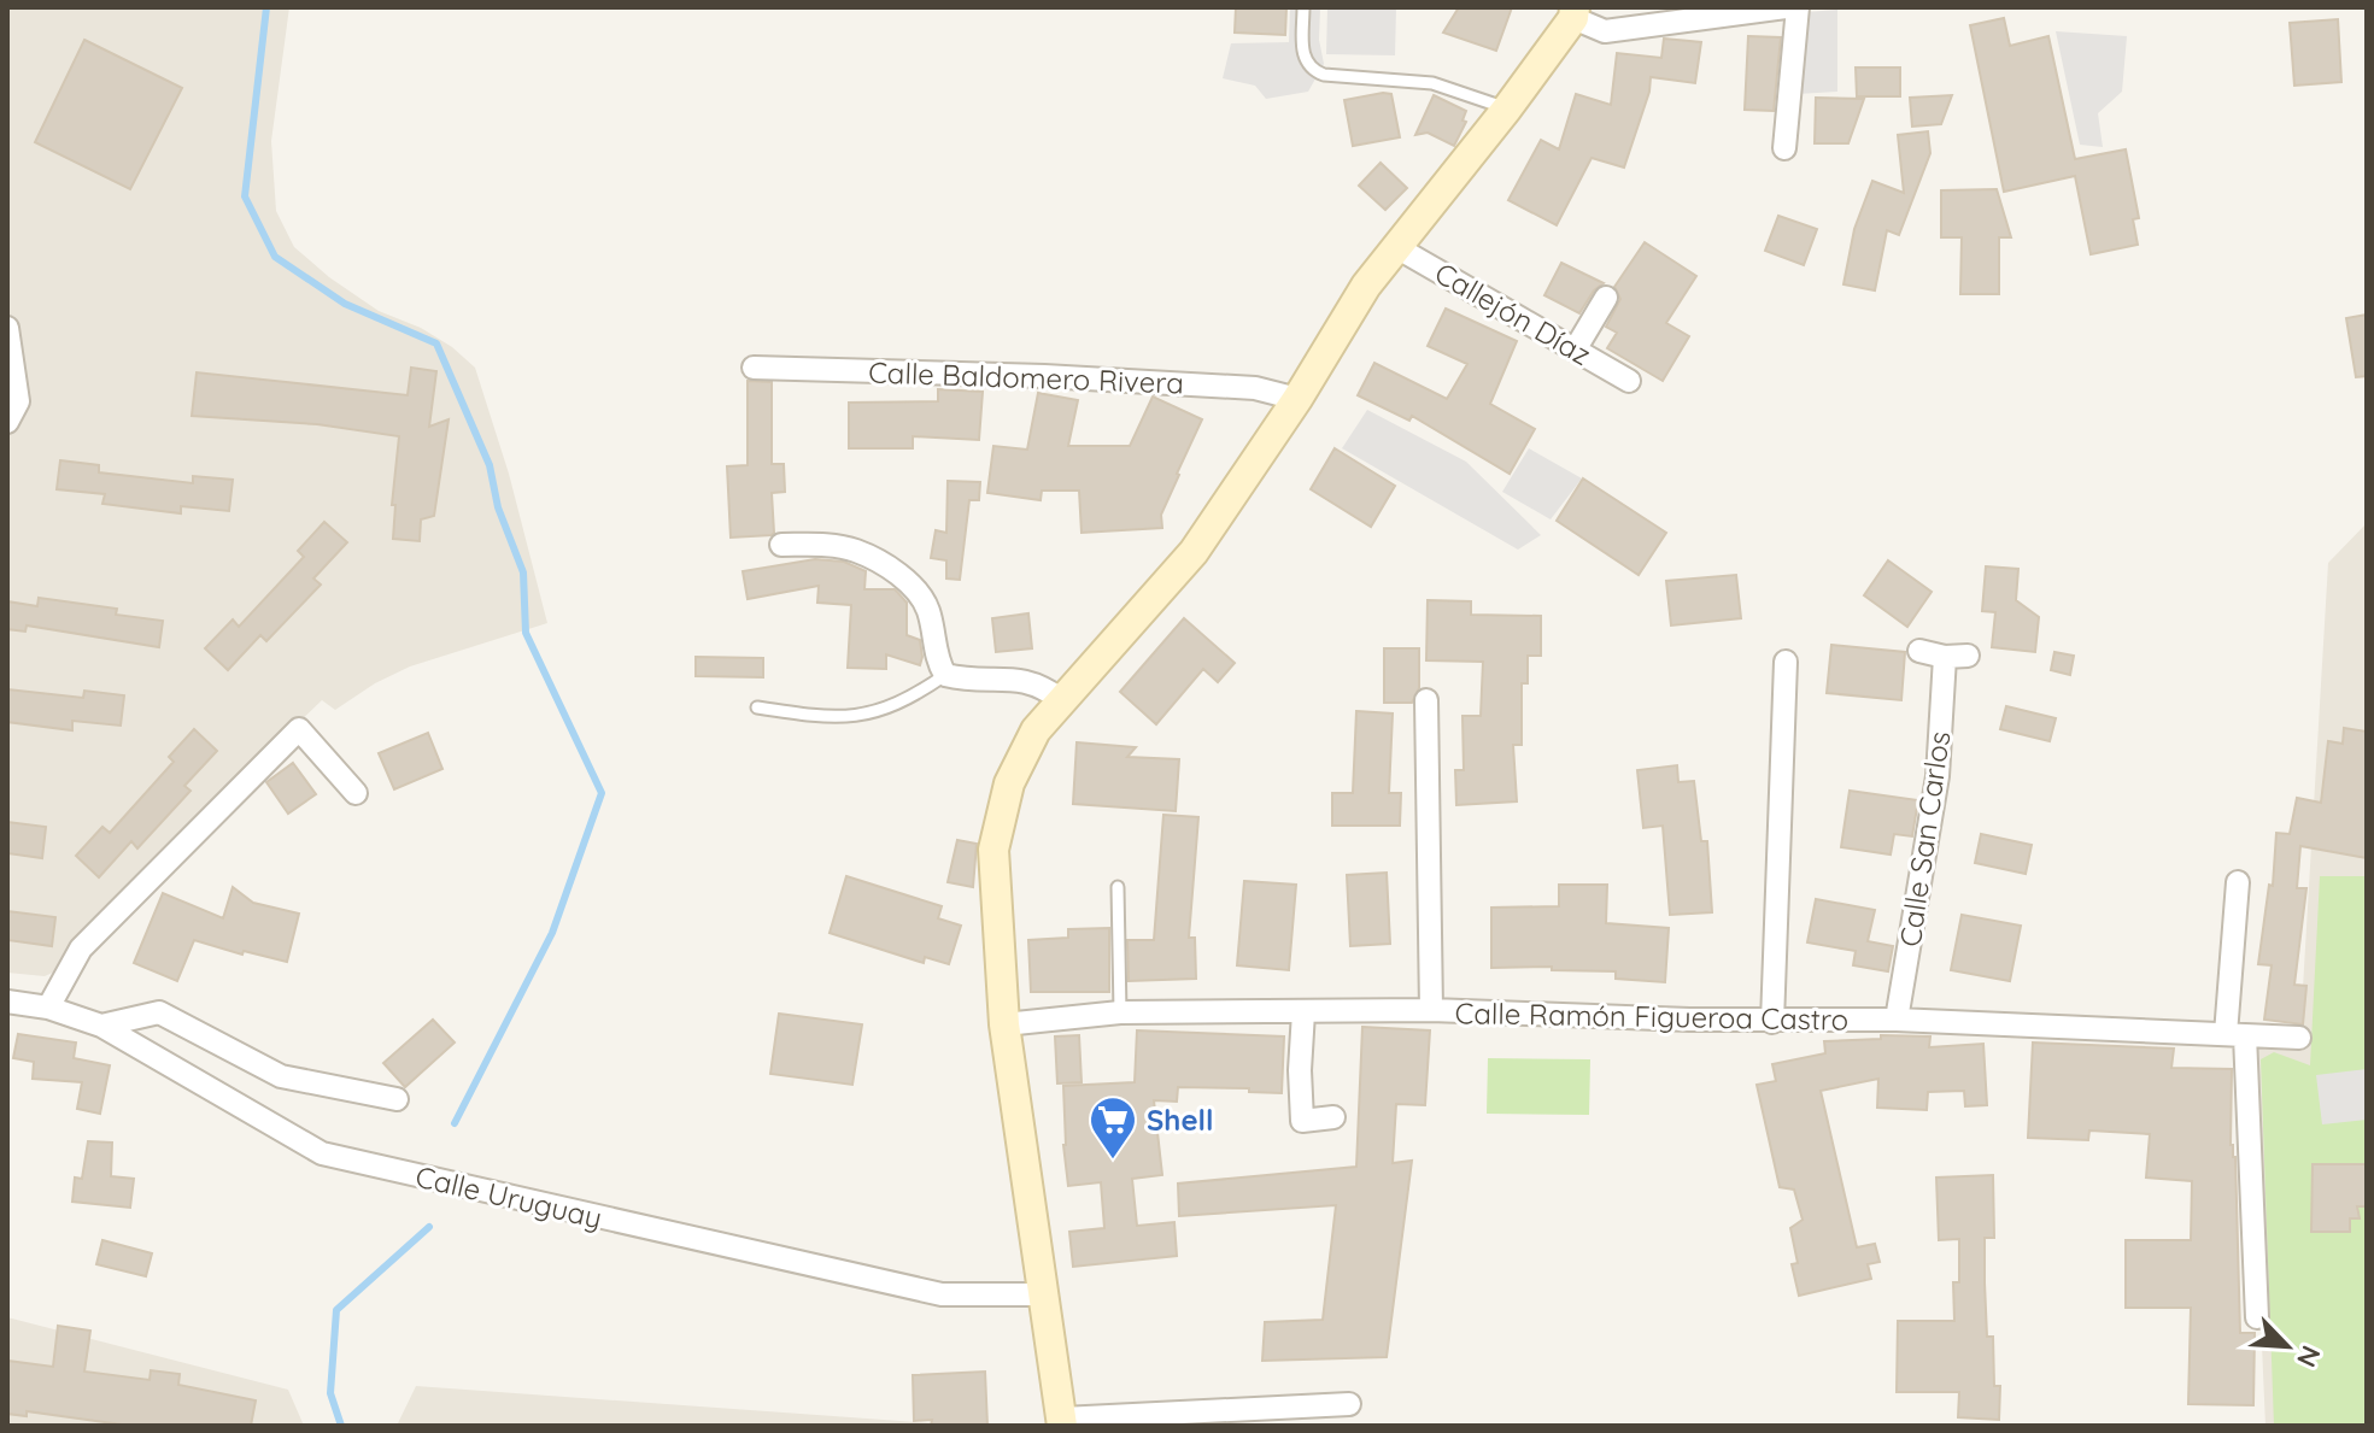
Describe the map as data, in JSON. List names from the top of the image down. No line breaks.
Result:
{"streets":{"street":["Callejón Díaz","Calle Baldomero Rivera","Calle San Carlos","Calle Ramón Figueroa Castro","Calle Uruguay"]},"crossings":[["Calle San Carlos","Calle Ramón Figueroa Castro"]],"places":{"supermarket":["Shell"]},"north":"bottom right"}
